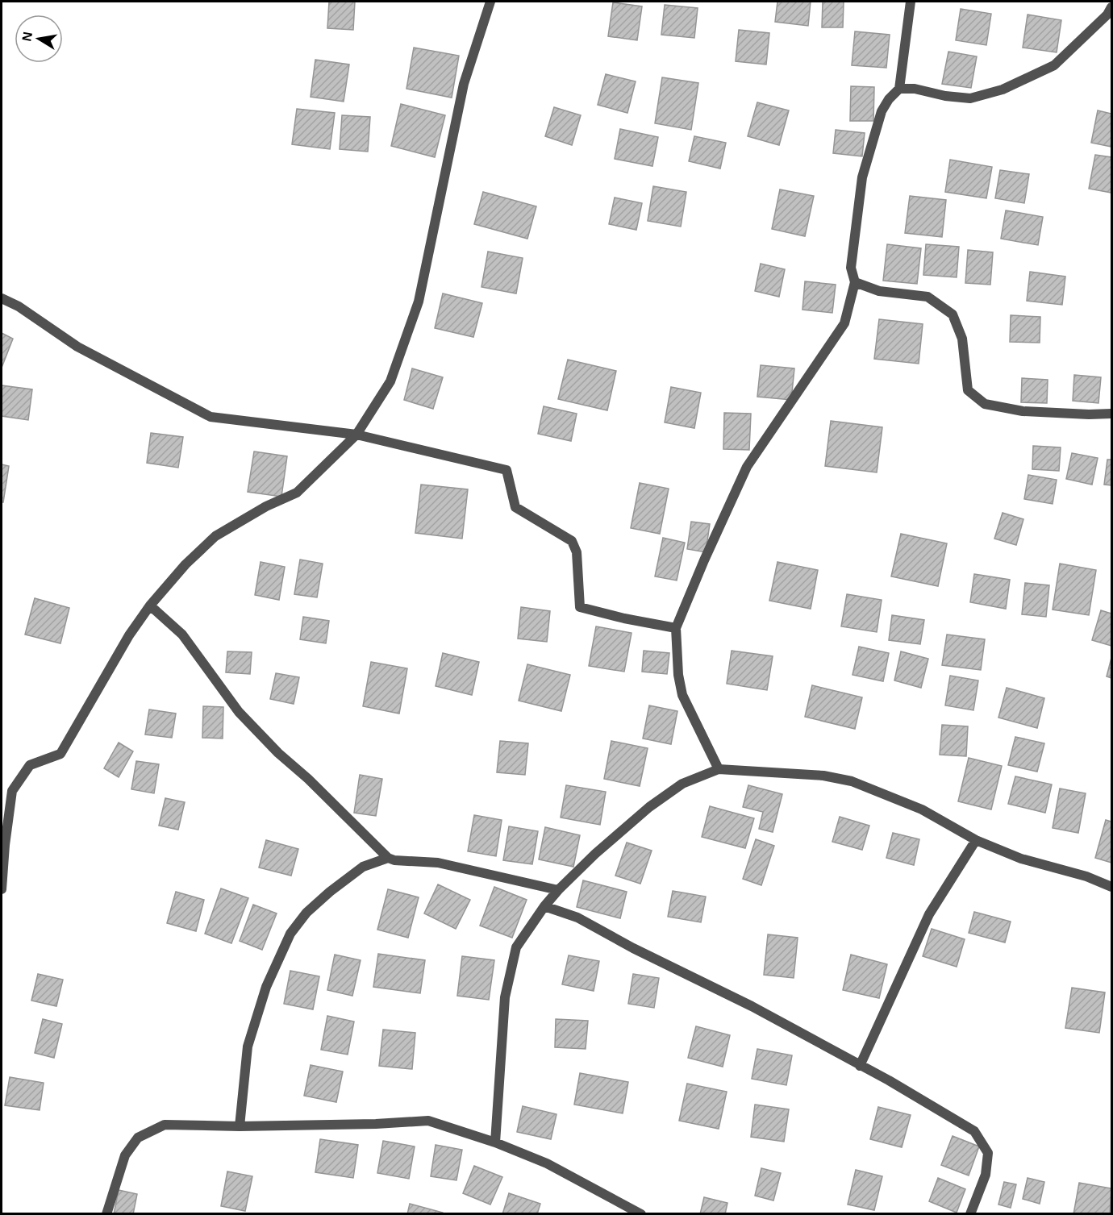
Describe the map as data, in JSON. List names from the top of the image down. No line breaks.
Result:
{"north":"left"}
